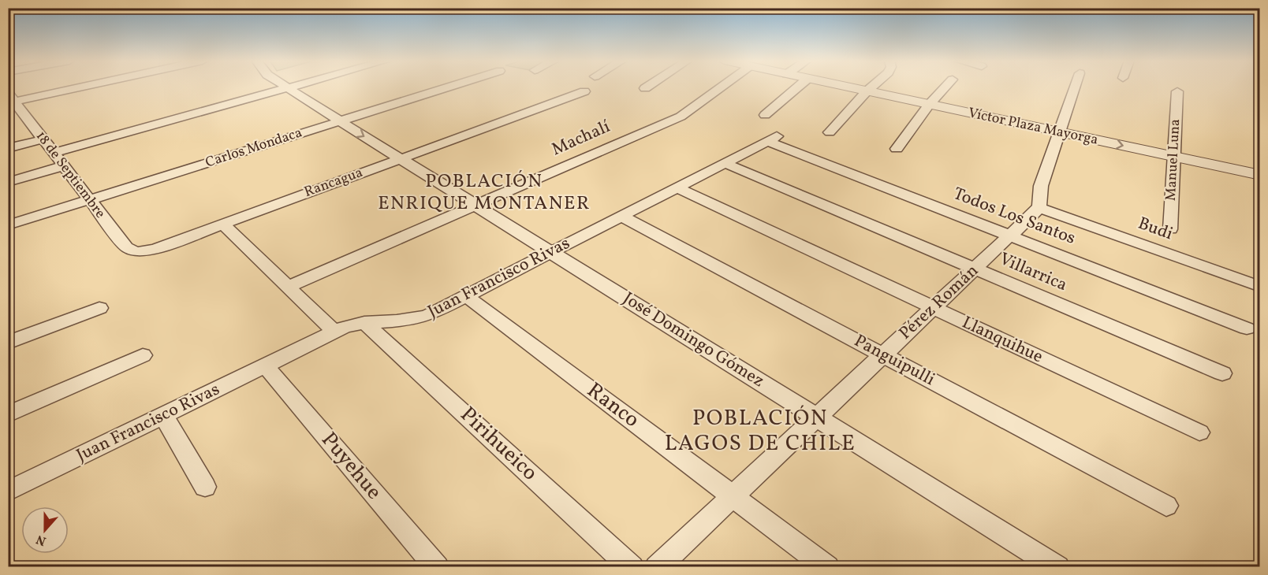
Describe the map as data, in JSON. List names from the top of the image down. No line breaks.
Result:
{"streets":{"street":["Víctor Plaza Mayorga","Machalí","Carlos Mondaca","Manuel Luna","18 de Septiembre","Rancagua","Todos Los Santos","Budi","Villarrica","Juan Francisco Rivas","Pérez Román","José Domingo Gómez","Llanquihue","Panguipulli","Ranco","Pirihueico","Puyehue"]},"crossings":[["Víctor Plaza Mayorga","Manuel Luna"],["Machalí","José Domingo Gómez"],["Carlos Mondaca","18 de Septiembre"],["Carlos Mondaca","José Domingo Gómez"],["18 de Septiembre","Rancagua"],["Rancagua","José Domingo Gómez"],["Todos Los Santos","Juan Francisco Rivas"],["Todos Los Santos","Pérez Román"],["Budi","Pérez Román"],["Villarrica","Juan Francisco Rivas"],["Villarrica","Pérez Román"],["Juan Francisco Rivas","José Domingo Gómez"],["Juan Francisco Rivas","Llanquihue"],["Juan Francisco Rivas","Panguipulli"],["Juan Francisco Rivas","Ranco"],["Juan Francisco Rivas","Pirihueico"],["Juan Francisco Rivas","Puyehue"],["Pérez Román","José Domingo Gómez"],["Pérez Román","Llanquihue"],["Pérez Román","Panguipulli"],["Pérez Román","Ranco"]],"districts":["POBLACIÓN ENRIQUE MONTANER","POBLACIÓN LAGOS DE CHILE"],"north":"bottom"}
